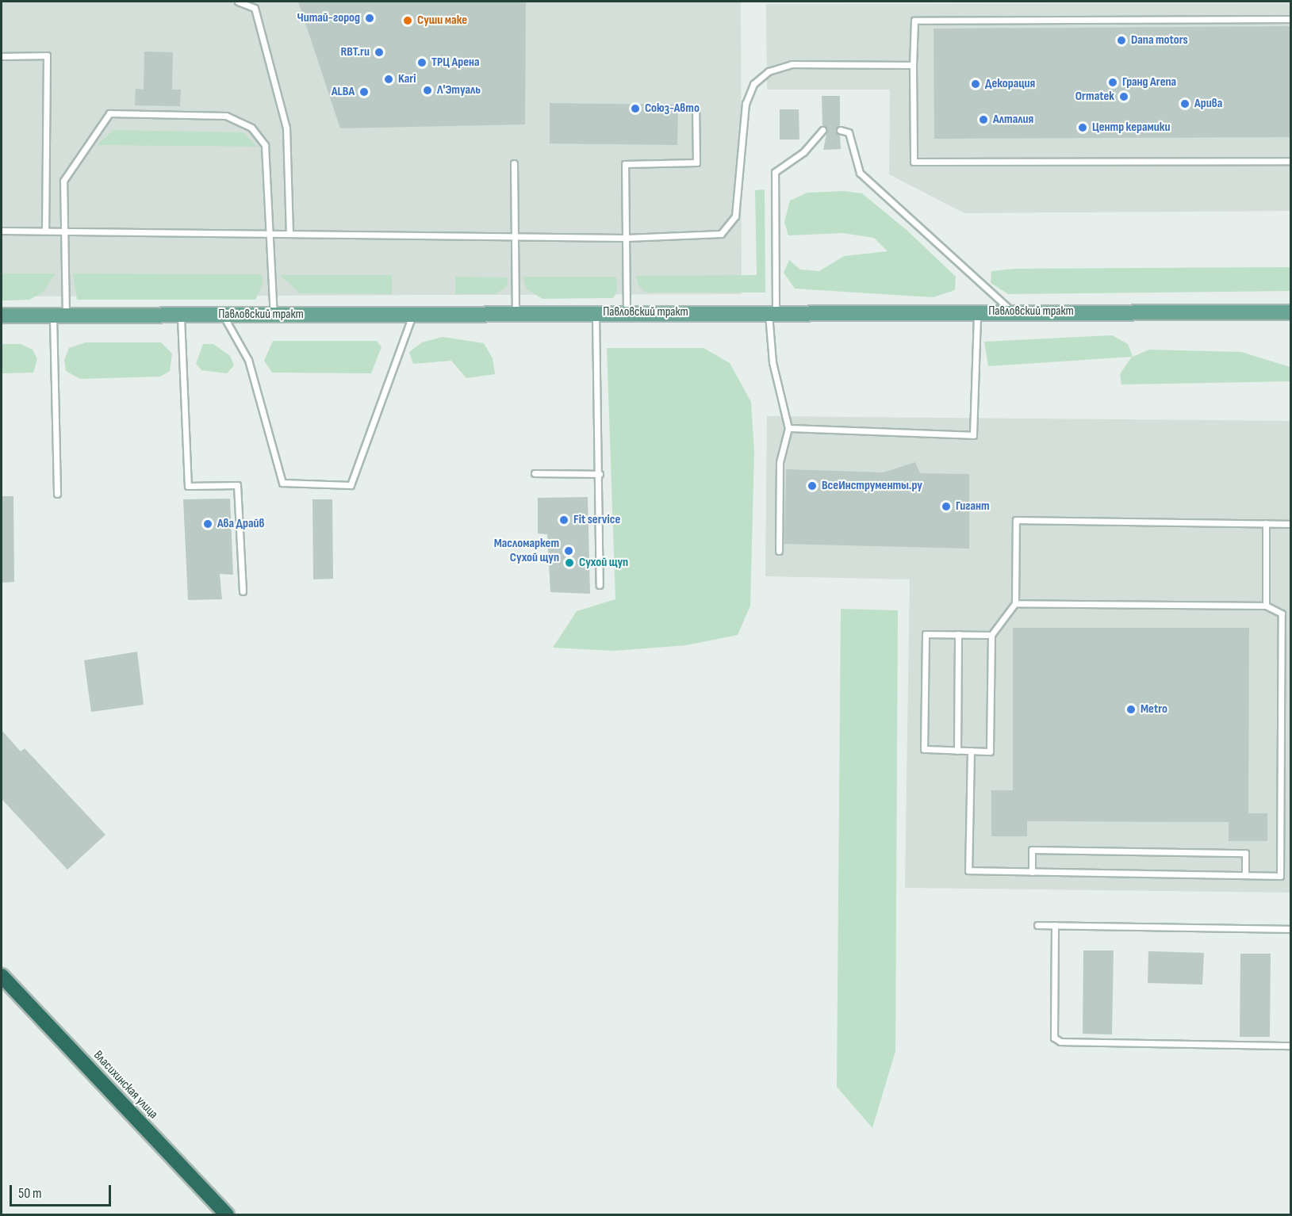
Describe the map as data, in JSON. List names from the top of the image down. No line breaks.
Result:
{"streets":{"highway":["Власихинская улица"],"main road":["Павловский тракт"]},"places":["Читай-город","Суши маке","Dana motors","RBT.ru","ТРЦ Арена","Kari","Гранд Arena","Декорация","Л'Этуаль","ALBA","Ormatek","Арива","Союз-Авто","Алталия","Центр керамики","ВсеИнструменты.ру","Гигант","Fit service","Ава Драйв","Масломаркет Сухой щуп","Сухой щуп","Metro"],"scale_bar":"50 m"}
